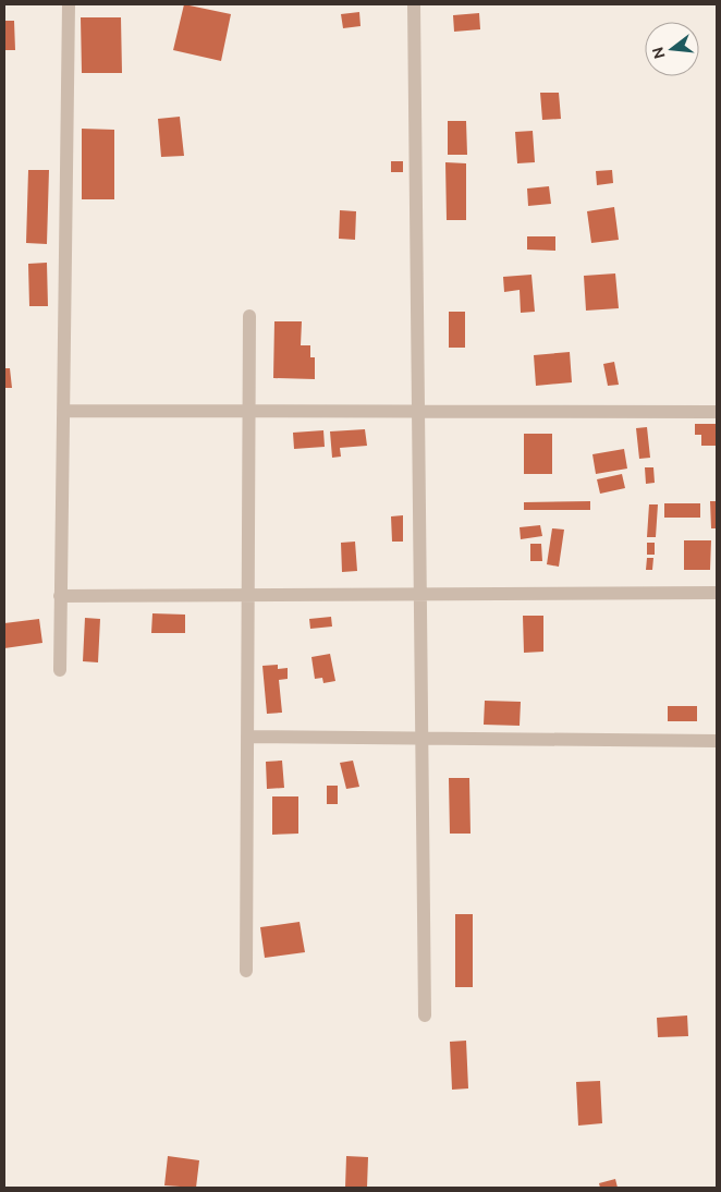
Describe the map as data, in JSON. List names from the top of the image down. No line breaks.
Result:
{"north":"left"}
